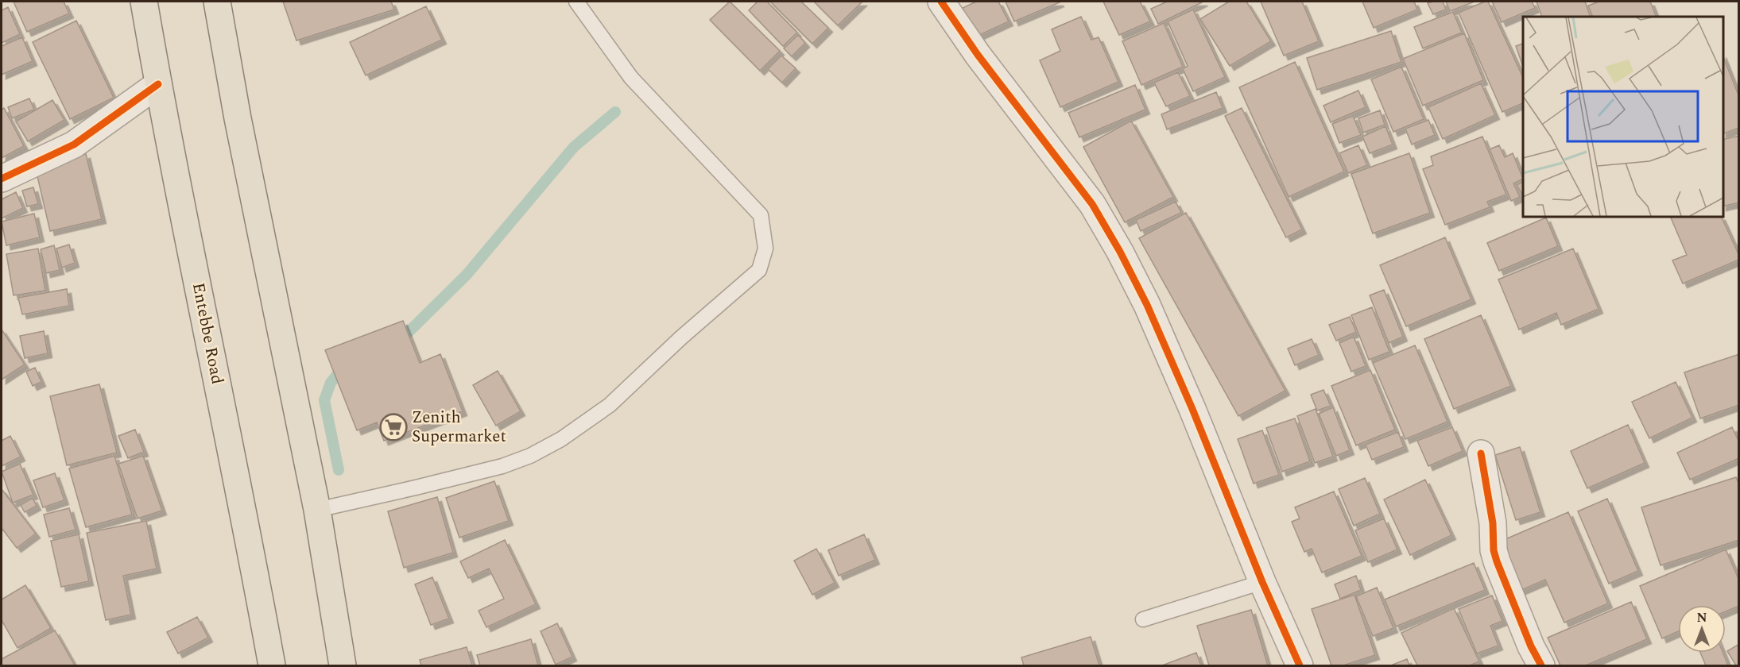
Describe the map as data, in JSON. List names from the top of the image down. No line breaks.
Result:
{"streets":{"main road":["Entebbe Road"]},"places":{"supermarket":["Zenith Supermarket"]},"north":"top"}
